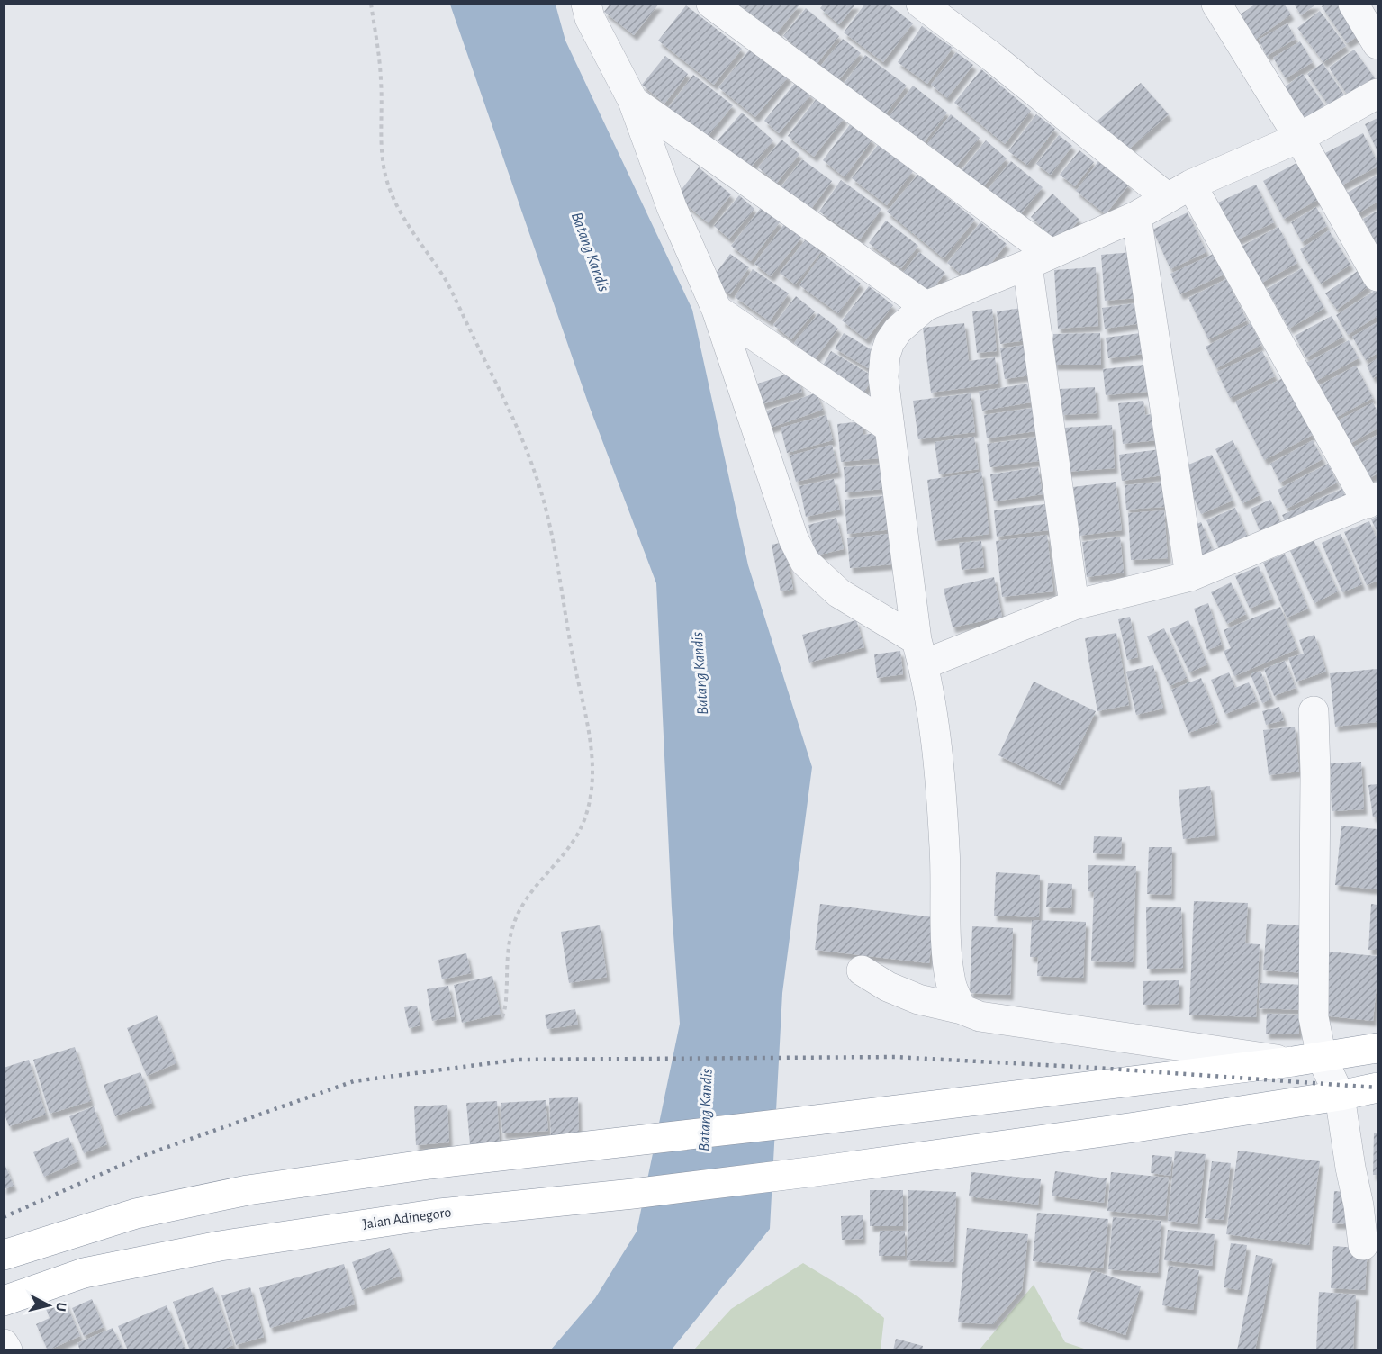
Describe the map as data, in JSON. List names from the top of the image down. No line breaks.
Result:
{"streets":{"highway":["Jalan Adinegoro"]},"water":["Batang Kandis"],"north":"right"}
